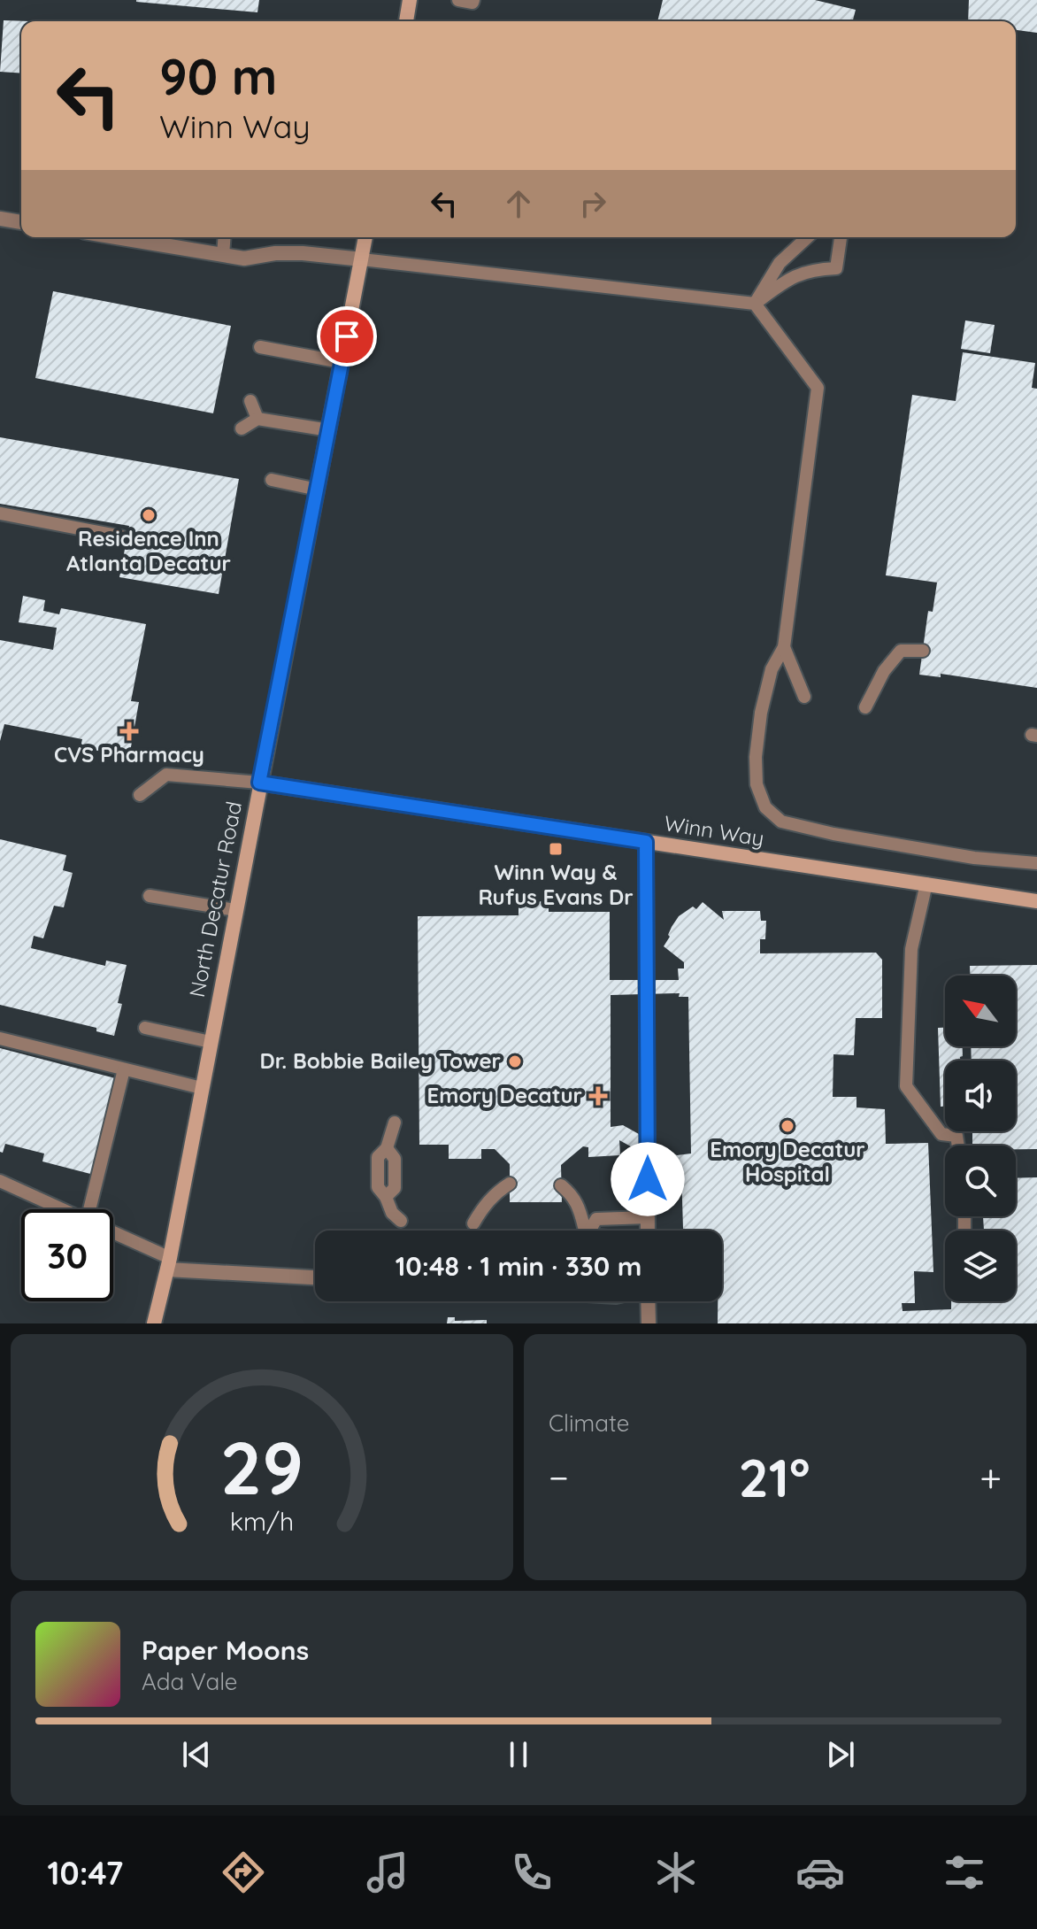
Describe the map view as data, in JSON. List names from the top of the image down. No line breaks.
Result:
{"streets":{"main road":["Winn Way","North Decatur Road"]},"crossings":[["Winn Way","North Decatur Road"]],"places":{"other":["Residence Inn Atlanta Decatur","Dr. Bobbie Bailey Tower","Emory Decatur Hospital"],"health":["CVS Pharmacy","Emory Decatur"],"transit":["Winn Way & Rufus Evans Dr"]},"north":"top left","page":{"turn":["90 m","Winn Way"],"limit":"30","trip":"10:48 · 1 min · 330 m","tile":"Climate","heat":["−","21°","+"],"song":["Paper Moons","Ada Vale"],"tabs":"10:47","gauge":["29","km/h"]}}
